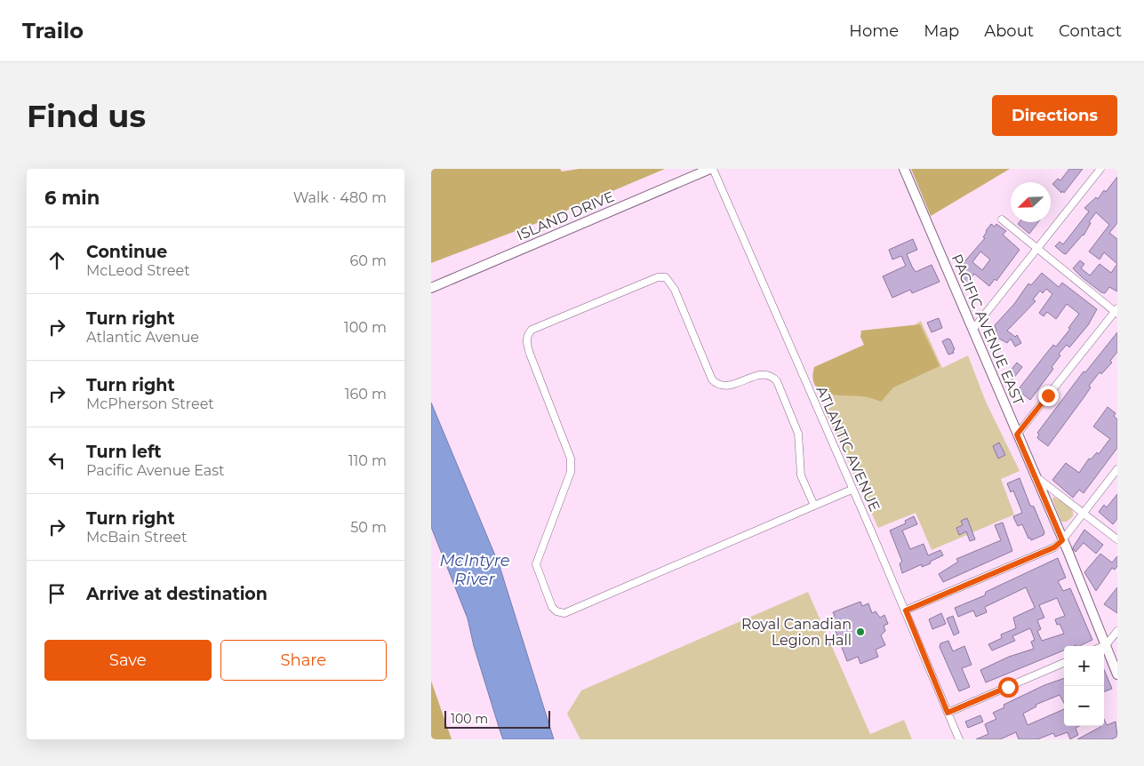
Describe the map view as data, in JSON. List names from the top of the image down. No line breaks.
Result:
{"streets":{"street":["ISLAND DRIVE","PACIFIC AVENUE EAST","ATLANTIC AVENUE"]},"crossings":[["ISLAND DRIVE","ATLANTIC AVENUE"]],"water":["McIntyre River"],"places":["Royal Canadian Legion Hall"],"scale_bar":"100 m","north":"bottom left","page":{"header":"Trailo","nav":["Home","Map","About","Contact"],"buttons":["Directions",["Save","Share"]],"title":"Find us","heading":["6 min","Walk · 480 m"],"list":[["Continue","McLeod Street","60 m"],["Turn right","Atlantic Avenue","100 m"],["Turn right","McPherson Street","160 m"],["Turn left","Pacific Avenue East","110 m"],["Turn right","McBain Street","50 m"],"Arrive at destination"],"map_buttons":["+","−"],"scale":"100 m"}}
